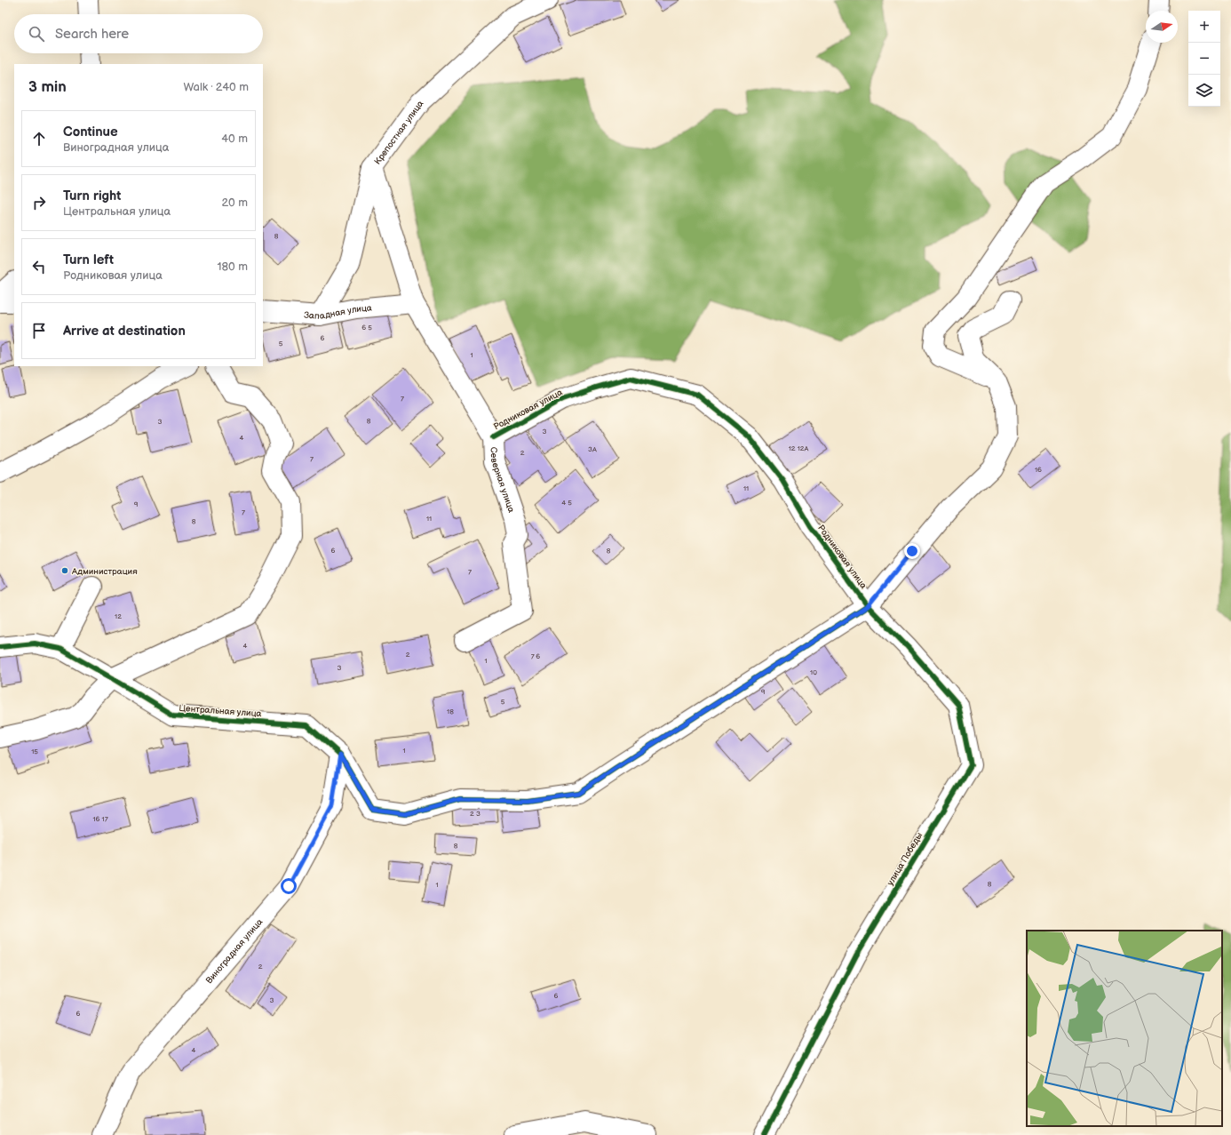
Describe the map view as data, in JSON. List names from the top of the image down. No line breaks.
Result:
{"streets":{"street":["Крепостная улица","Западная улица","Родниковая улица","Северная улица","Центральная улица","улица Победы","Виноградная улица"]},"crossings":[["Крепостная улица","Западная улица"],["Крепостная улица","Северная улица"],["Западная улица","Северная улица"],["Родниковая улица","Северная улица"],["Родниковая улица","Центральная улица"],["Родниковая улица","улица Победы"],["Центральная улица","Виноградная улица"]],"places":["Администрация"],"house_numbers":["8","6 5","6","5","1","7","8","3","3","4","12 12А","3А","2","7","16","11","4 5","9","7","11","8","6","8","7","12","4","2","7 6","1","3","10","9","5","18","1","15","2 3","16 17","8","8","1","2","6","3","6","4"],"north":"right","page":{"map_buttons":["+","−"],"search":"Search here","heading":["3 min","Walk · 240 m"],"list":[["Continue","Виноградная улица","40 m"],["Turn right","Центральная улица","20 m"],["Turn left","Родниковая улица","180 m"],"Arrive at destination"]}}
